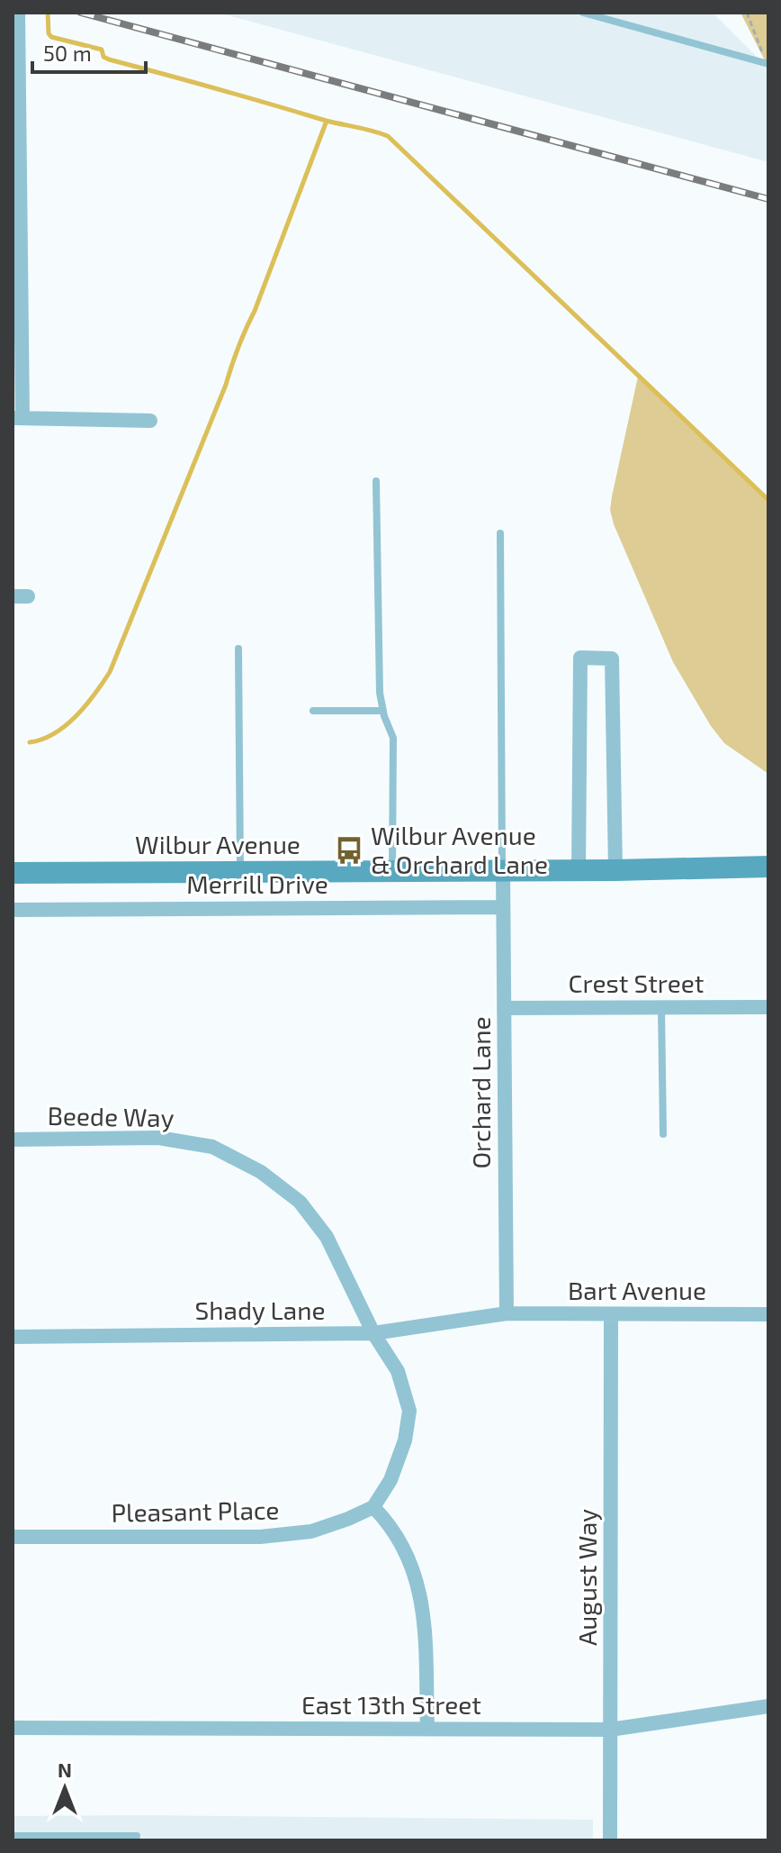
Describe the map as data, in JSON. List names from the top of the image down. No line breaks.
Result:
{"streets":{"main road":["Wilbur Avenue"],"street":["Merrill Drive","Crest Street","Orchard Lane","Beede Way","Bart Avenue","Shady Lane","Pleasant Place","August Way","East 13th Street"]},"crossings":[["Wilbur Avenue","Orchard Lane"],["Merrill Drive","Orchard Lane"],["Crest Street","Orchard Lane"],["Orchard Lane","Bart Avenue"],["Orchard Lane","Shady Lane"],["Beede Way","Shady Lane"],["Beede Way","Pleasant Place"],["Bart Avenue","Shady Lane"],["Bart Avenue","August Way"],["August Way","East 13th Street"]],"places":{"bus stop":["Wilbur Avenue & Orchard Lane"]},"scale_bar":"50 m","north":"top"}
